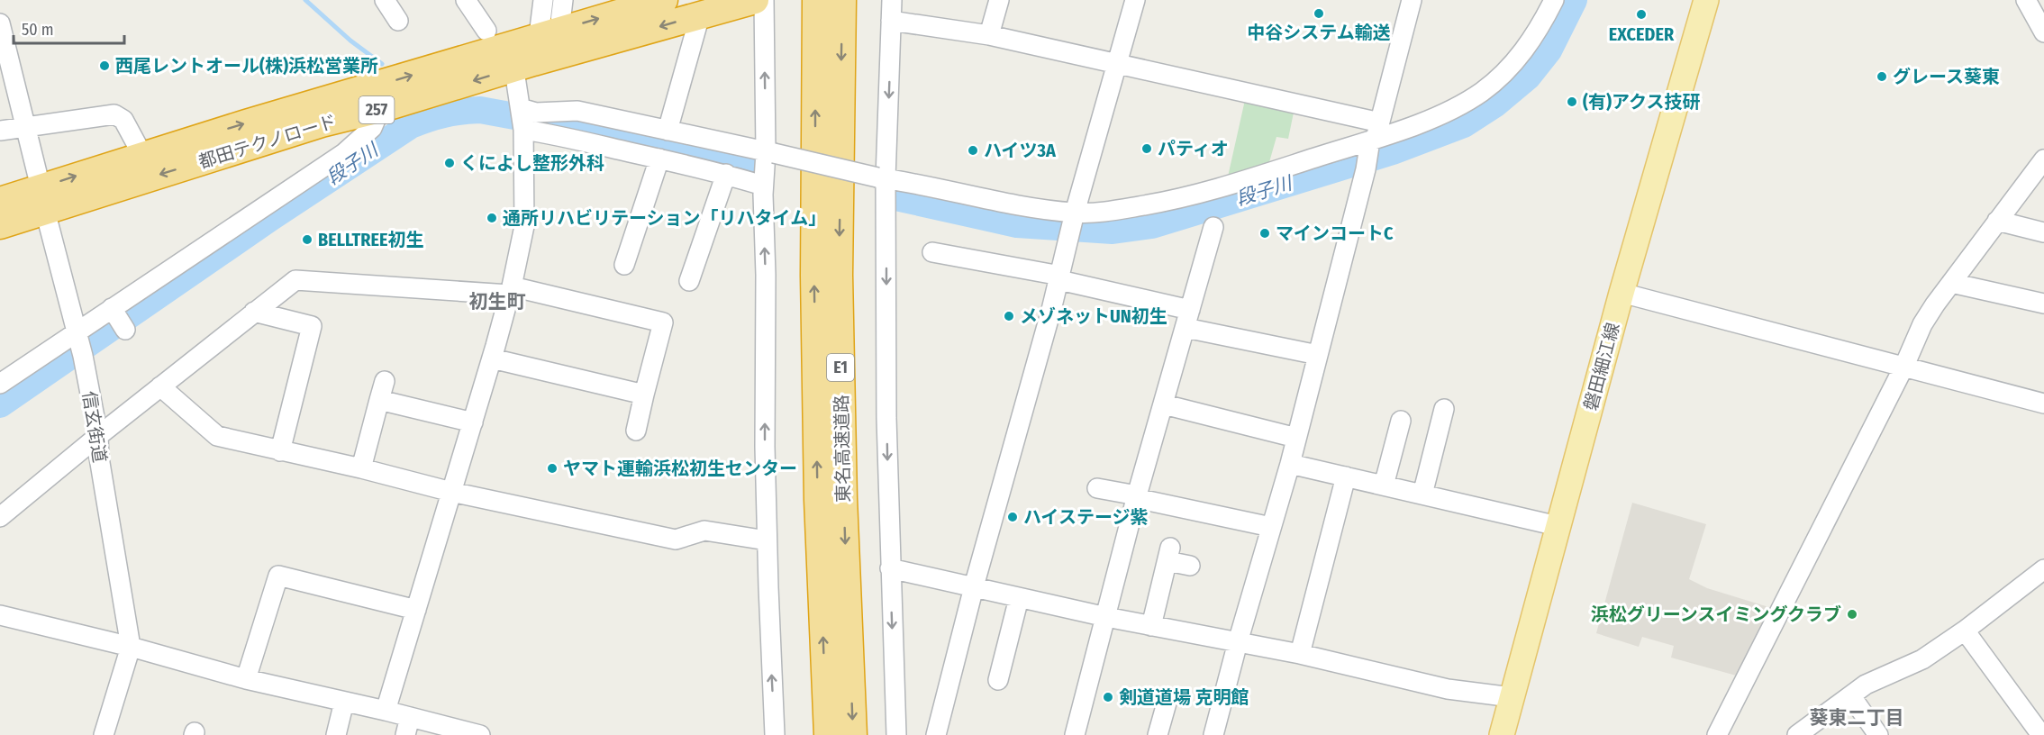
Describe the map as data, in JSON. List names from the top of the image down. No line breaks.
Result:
{"streets":{"highway":["257","都田テクノロード","E1","東名高速道路"],"main road":["磐田細江線"],"street":["信玄街道"]},"crossings":[["都田テクノロード","信玄街道"]],"districts":["初生町","葵東二丁目"],"water":["段子川"],"places":["中谷システム輸送","EXCEDER","西尾レントオール(株)浜松営業所","グレース葵東","(有)アクス技研","パティオ","ハイツ3A","くによし整形外科","通所リハビリテーション「リハタイム」","マインコートC","BELLTREE初生","メゾネットUN初生","ヤマト運輸浜松初生センター","ハイステージ紫","浜松グリーンスイミングクラブ","剣道道場 克明館"],"scale_bar":"50 m"}
